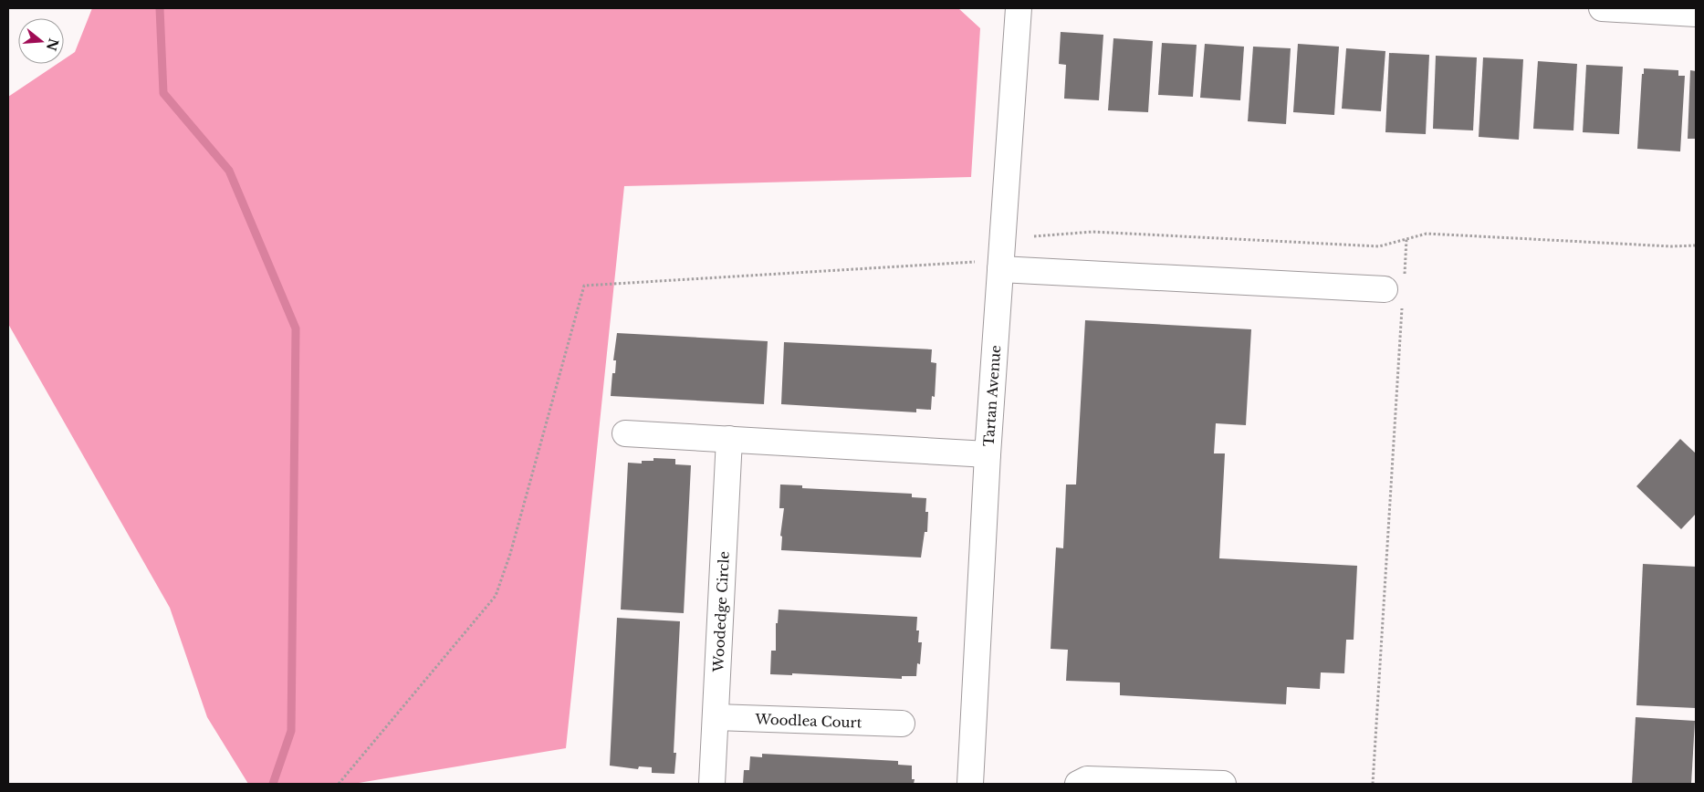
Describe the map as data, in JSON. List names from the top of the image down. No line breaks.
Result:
{"streets":{"street":["Tartan Avenue","Woodedge Circle","Woodlea Court"]},"crossings":[["Woodedge Circle","Woodlea Court"]],"north":"right"}
